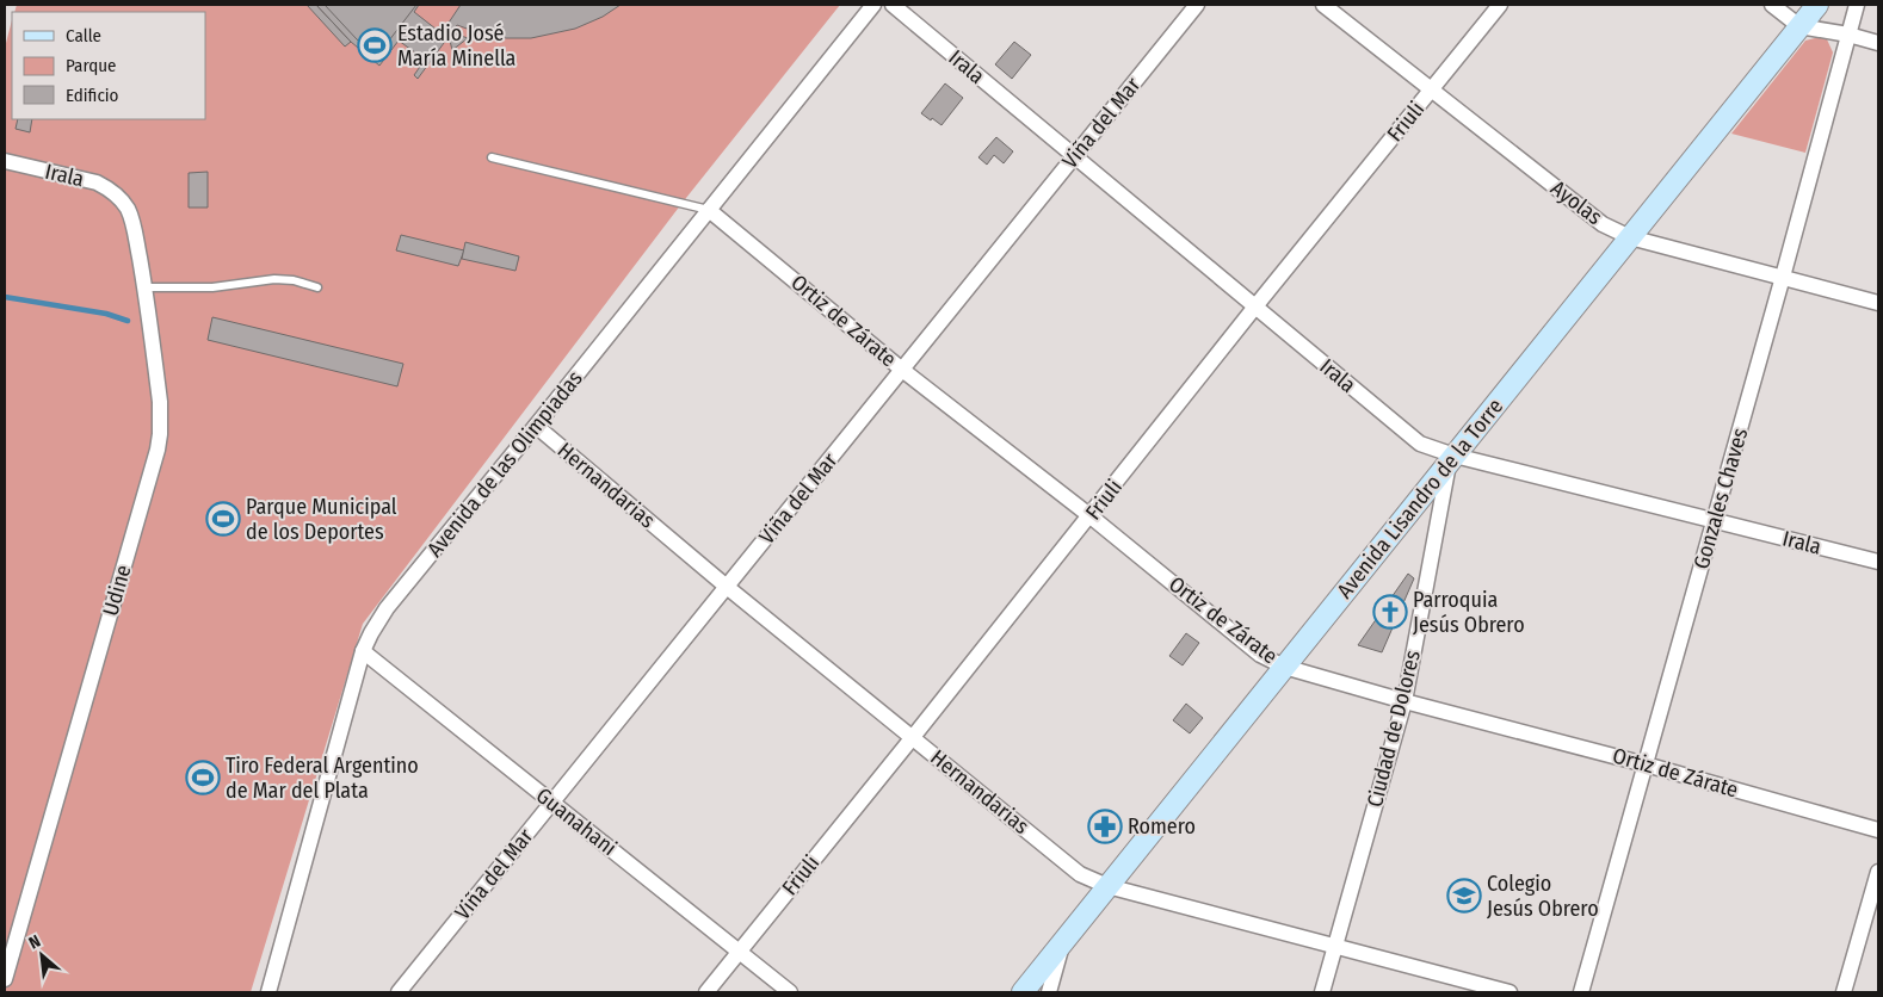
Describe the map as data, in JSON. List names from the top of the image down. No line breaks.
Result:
{"streets":{"street":["Irala","Friuli","Viña del Mar","Ayolas","Ortiz de Zárate","Avenida de las Olimpiadas","Hernandarias","Avenida Lisandro de la Torre","Gonzales Chaves","Udine","Ciudad de Dolores","Guanahani"]},"crossings":[["Irala","Friuli"],["Irala","Viña del Mar"],["Irala","Avenida Lisandro de la Torre"],["Irala","Gonzales Chaves"],["Irala","Udine"],["Irala","Ciudad de Dolores"],["Friuli","Ayolas"],["Friuli","Ortiz de Zárate"],["Friuli","Hernandarias"],["Friuli","Guanahani"],["Viña del Mar","Ortiz de Zárate"],["Viña del Mar","Hernandarias"],["Viña del Mar","Guanahani"],["Ayolas","Avenida Lisandro de la Torre"],["Ayolas","Gonzales Chaves"],["Ortiz de Zárate","Avenida de las Olimpiadas"],["Ortiz de Zárate","Avenida Lisandro de la Torre"],["Ortiz de Zárate","Gonzales Chaves"],["Ortiz de Zárate","Ciudad de Dolores"],["Avenida de las Olimpiadas","Hernandarias"],["Avenida de las Olimpiadas","Guanahani"],["Hernandarias","Avenida Lisandro de la Torre"],["Hernandarias","Ciudad de Dolores"],["Avenida Lisandro de la Torre","Ciudad de Dolores"]],"places":{"sports":["Estadio José María Minella","Parque Municipal de los Deportes","Tiro Federal Argentino de Mar del Plata"],"church":["Parroquia Jesús Obrero"],"pharmacy":["Romero"],"school or university":["Colegio Jesús Obrero"]},"legend":["Calle","Parque","Edificio"],"north":"top left"}
